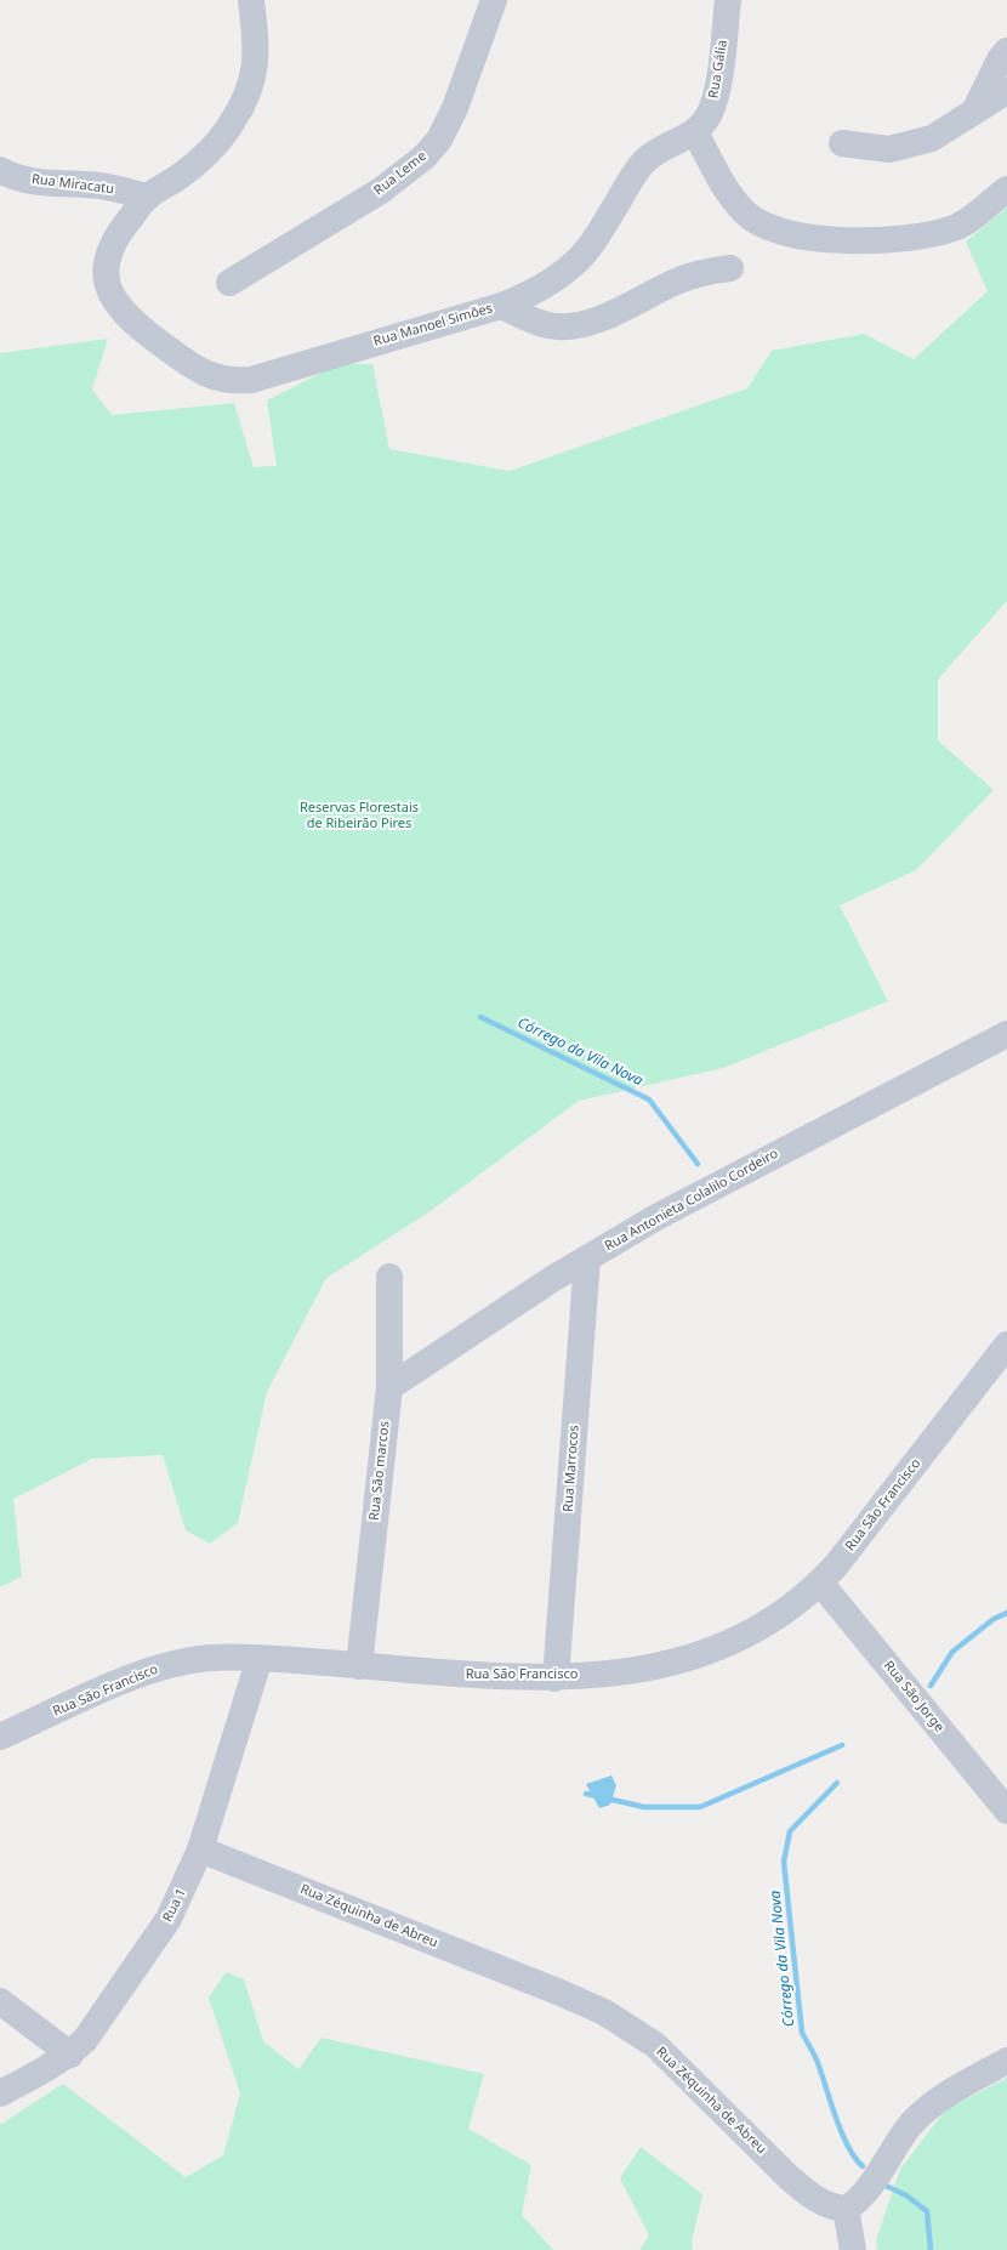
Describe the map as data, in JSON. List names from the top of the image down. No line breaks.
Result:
{"streets":{"street":["Rua Gália","Rua Leme","Rua Miracatu","Rua Manoel Simões","Rua Antonieta Colalilo Cordeiro","Rua Marrocos","Rua São marcos","Rua São Francisco","Rua São Jorge","Rua 1","Rua Zéquinha de Abreu"]},"crossings":[["Rua Gália","Rua Manoel Simões"],["Rua Miracatu","Rua Manoel Simões"],["Rua Antonieta Colalilo Cordeiro","Rua Marrocos"],["Rua Antonieta Colalilo Cordeiro","Rua São marcos"],["Rua Marrocos","Rua São Francisco"],["Rua São marcos","Rua São Francisco"],["Rua São Francisco","Rua São Jorge"],["Rua São Francisco","Rua 1"],["Rua 1","Rua Zéquinha de Abreu"]],"water":["Córrego da Vila Nova"],"parks":["Reservas Florestais de Ribeirão Pires"]}
